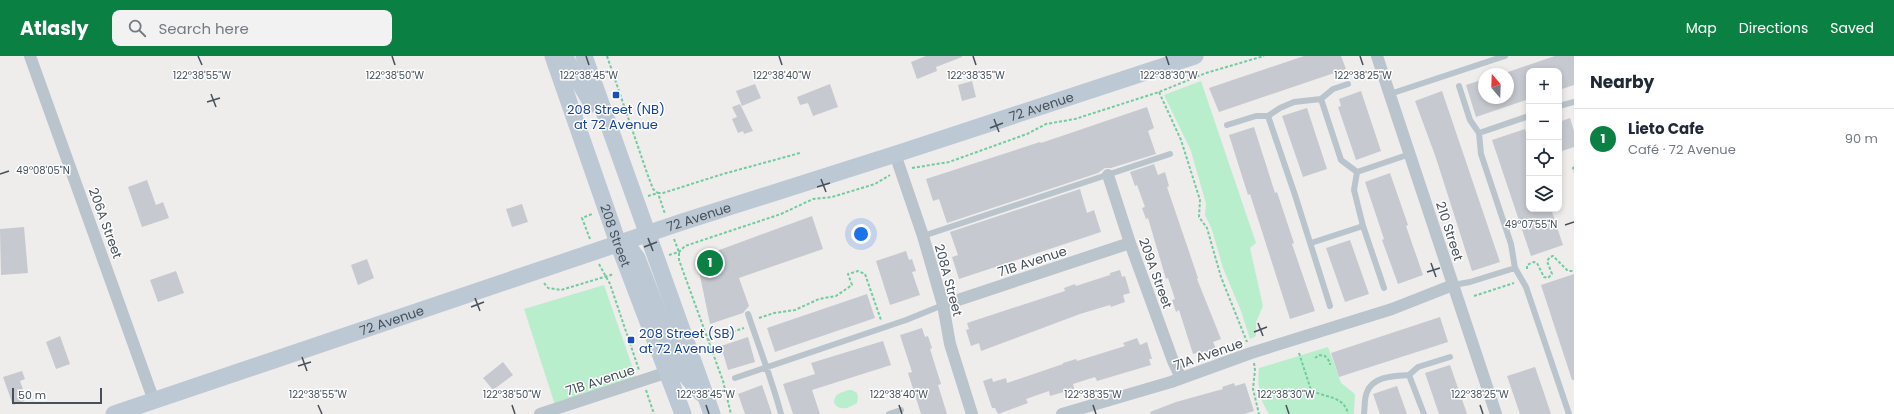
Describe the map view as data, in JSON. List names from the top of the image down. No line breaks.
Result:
{"streets":{"main road":["72 Avenue","208 Street"],"street":["206A Street","210 Street","71B Avenue","209A Street","208A Street","71A Avenue"]},"crossings":[["72 Avenue","206A Street"],["72 Avenue","208 Street"],["72 Avenue","208A Street"],["210 Street","71A Avenue"],["208 Street","71B Avenue"],["71B Avenue","209A Street"],["71B Avenue","208A Street"],["209A Street","71A Avenue"]],"places":{"transit":["208 Street (NB) at 72 Avenue","208 Street (SB) at 72 Avenue"]},"scale_bar":"50 m","north":"top","page":{"header":"Atlasly","search":"Search here","nav":["Map","Directions","Saved"],"heading":"Nearby","map_buttons":["+","−"],"list":[{"mark":"1","name":"Lieto Cafe","note":"Café · 72 Avenue","value":"90 m"}],"pins":"1","scale":"50 m"},"coordinates":["122°38'55\"W","122°38'50\"W","122°38'45\"W","122°38'40\"W","122°38'35\"W","122°38'30\"W","122°38'25\"W","49°08'05\"N","49°07'55\"N"]}
